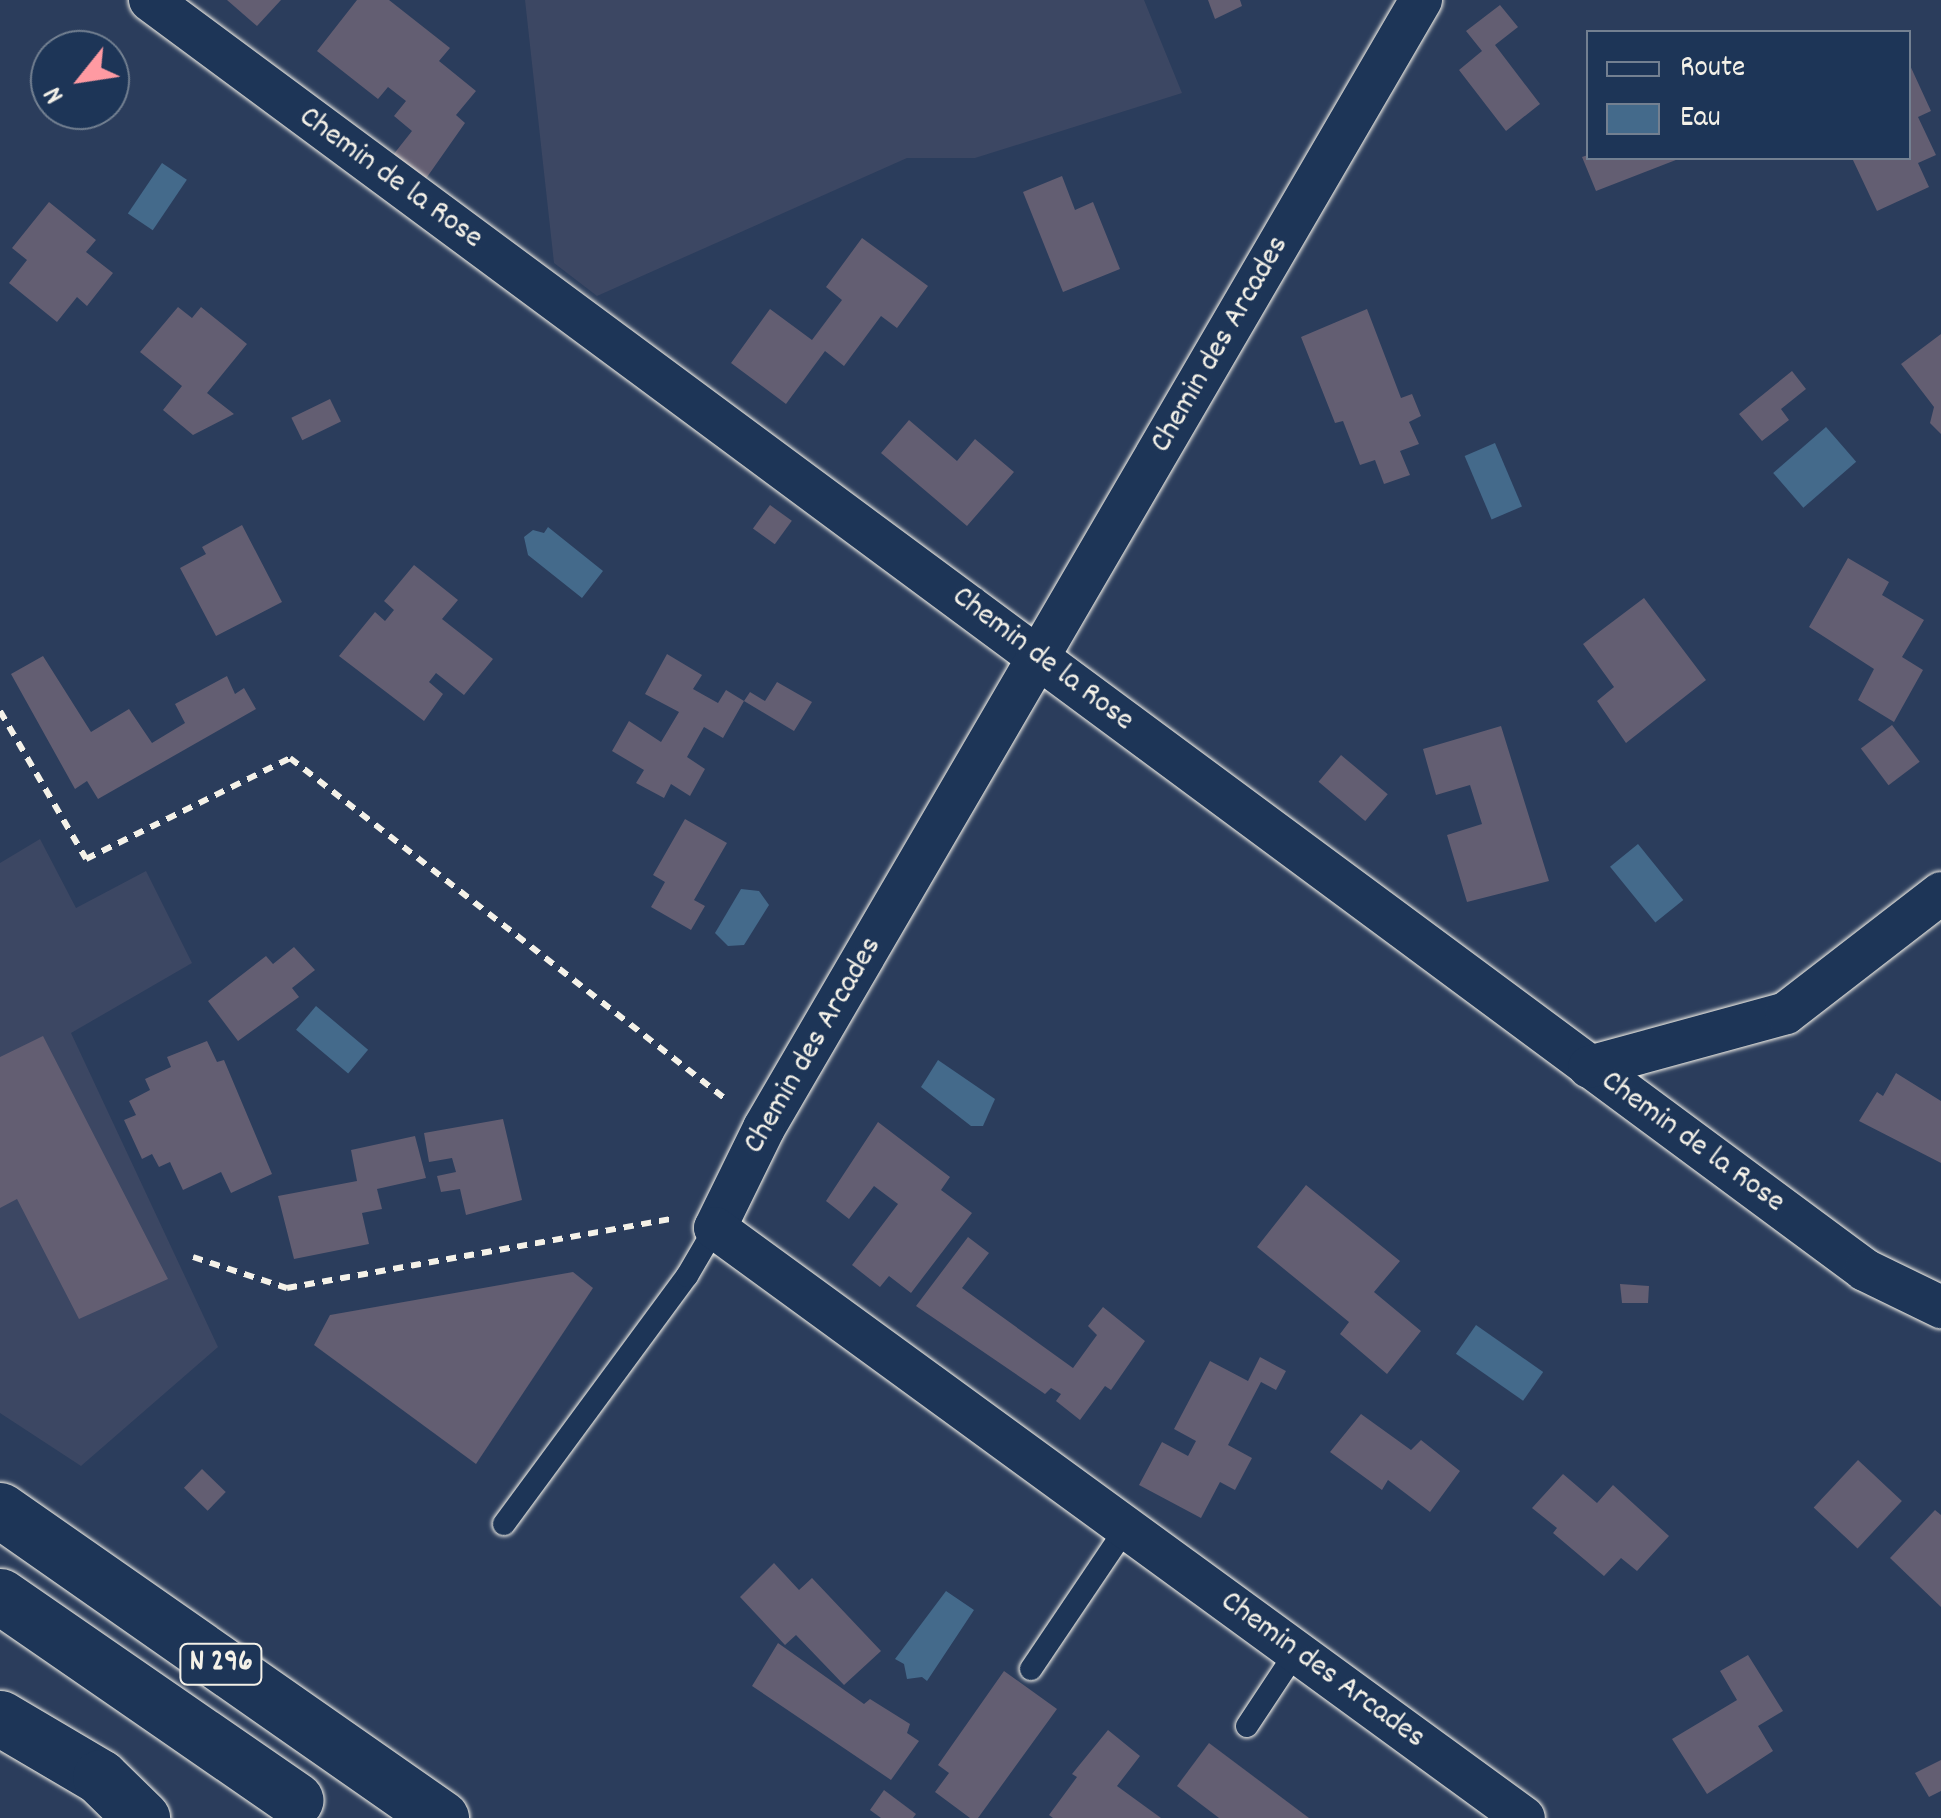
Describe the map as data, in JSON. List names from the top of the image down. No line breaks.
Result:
{"streets":{"main road":["N 296"],"street":["Chemin de la Rose","Chemin des Arcades"]},"crossings":[["Chemin de la Rose","Chemin des Arcades"]],"legend":["Route","Eau"],"north":"bottom left"}
